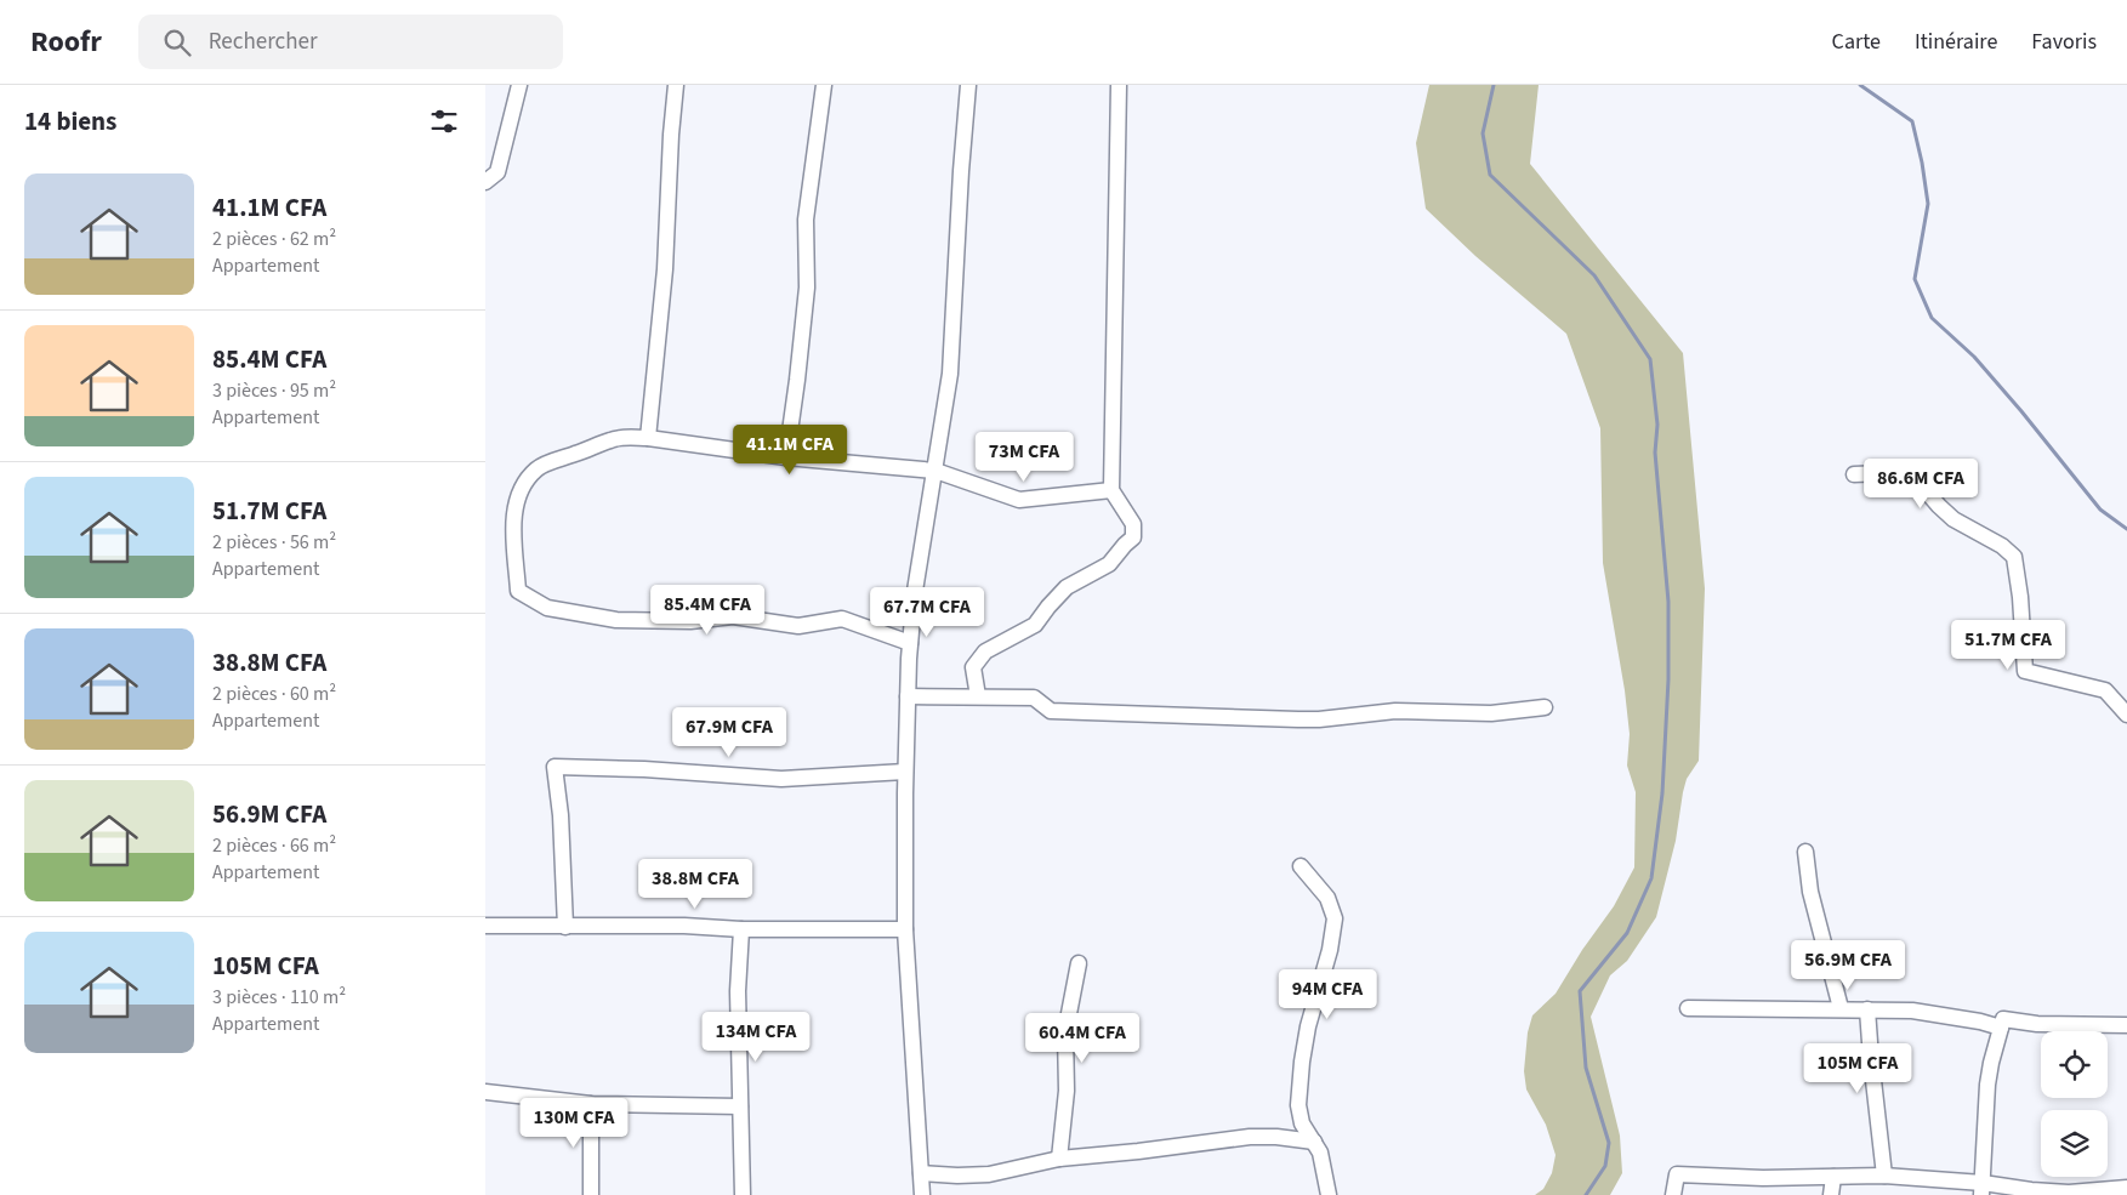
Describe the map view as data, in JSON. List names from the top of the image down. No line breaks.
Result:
{"page":{"header":"Roofr","search":"Rechercher","nav":["Carte","Itinéraire","Favoris"],"heading":"14 biens","list":[{"name":"41.1M CFA","note":"2 pièces · 62 m² · Appartement"},{"name":"85.4M CFA","note":"3 pièces · 95 m² · Appartement"},{"name":"51.7M CFA","note":"2 pièces · 56 m² · Appartement"},{"name":"38.8M CFA","note":"2 pièces · 60 m² · Appartement"},{"name":"56.9M CFA","note":"2 pièces · 66 m² · Appartement"},{"name":"105M CFA","note":"3 pièces · 110 m² · Appartement"}],"price":["41.1M CFA","73M CFA","86.6M CFA","85.4M CFA","67.7M CFA","51.7M CFA","67.9M CFA","38.8M CFA","56.9M CFA","94M CFA","134M CFA","60.4M CFA","105M CFA","130M CFA"]}}
